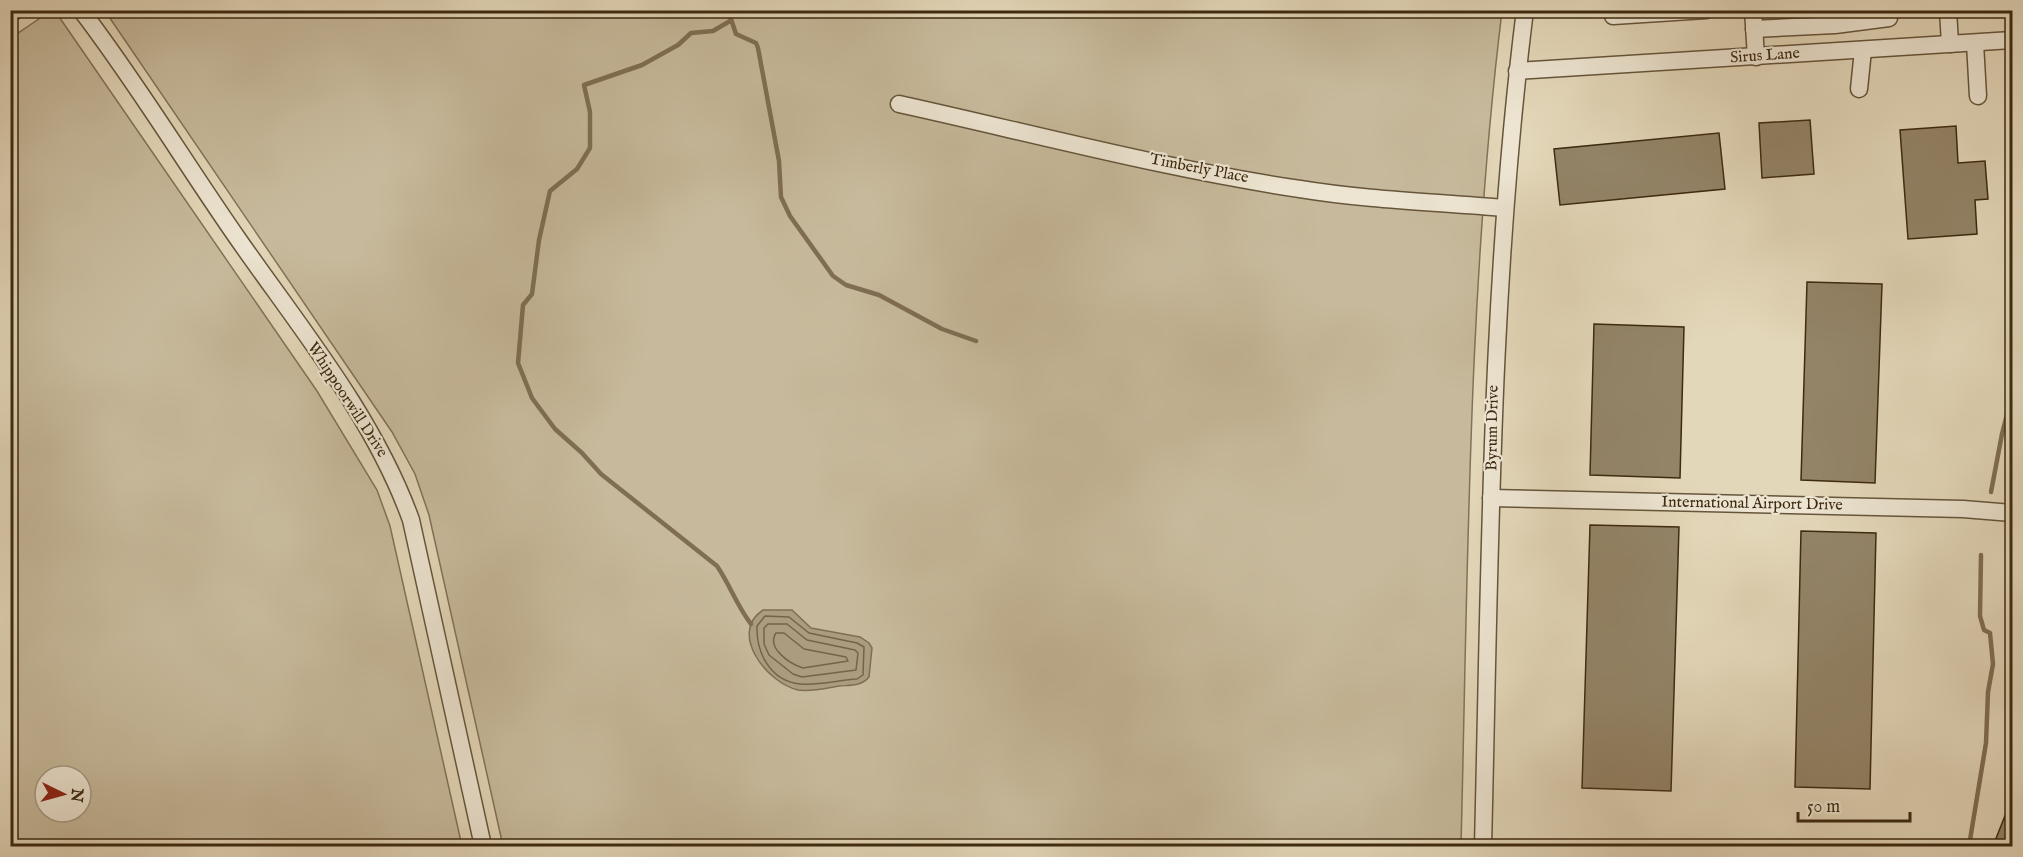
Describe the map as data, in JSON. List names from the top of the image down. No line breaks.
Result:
{"streets":{"street":["Sirus Lane","Timberly Place","Whippoorwill Drive","Byrum Drive","International Airport Drive"]},"crossings":[["Sirus Lane","Byrum Drive"],["Timberly Place","Byrum Drive"],["Byrum Drive","International Airport Drive"]],"scale_bar":"50 m","north":"right"}
